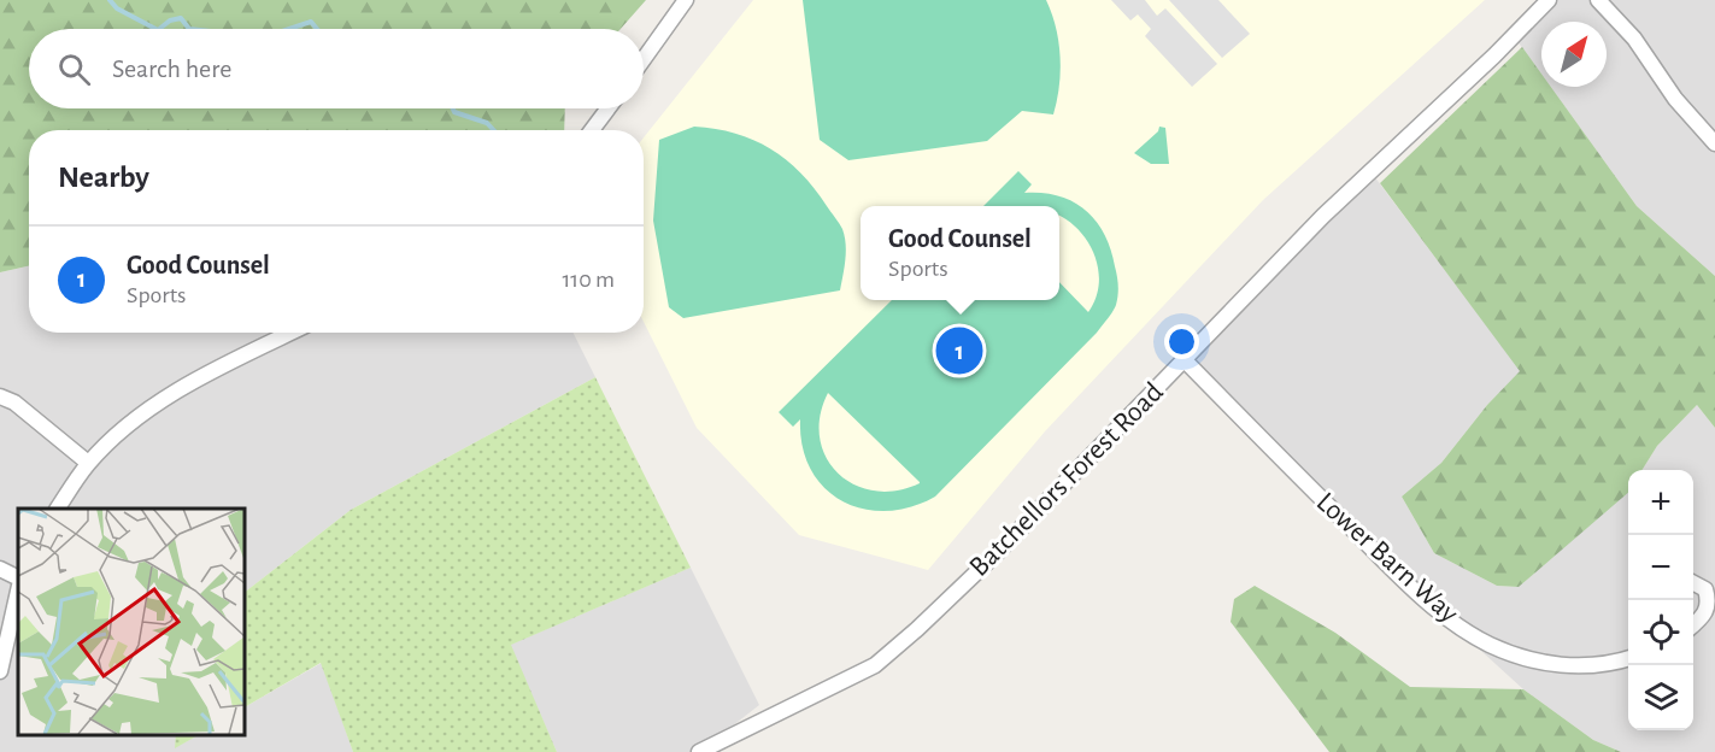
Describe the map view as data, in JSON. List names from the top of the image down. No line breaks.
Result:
{"streets":{"street":["Batchellors Forest Road","Lower Barn Way"]},"crossings":[["Batchellors Forest Road","Lower Barn Way"]],"north":"top right","page":{"search":"Search here","heading":"Nearby","popup":["Good Counsel","Sports"],"list":[{"mark":"1","name":"Good Counsel","note":"Sports","value":"110 m"}],"pins":"1","map_buttons":["+","−"]}}
